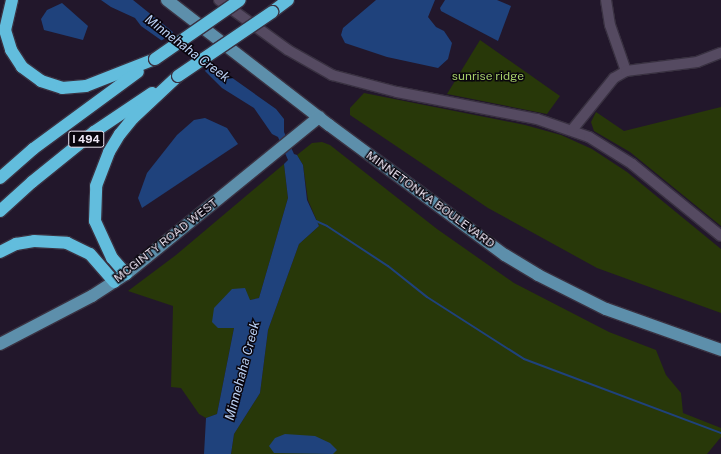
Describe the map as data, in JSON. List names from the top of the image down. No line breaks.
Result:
{"streets":{"highway":["I 494"],"main road":["MINNETONKA BOULEVARD","MCGINTY ROAD WEST"]},"crossings":[["MINNETONKA BOULEVARD","MCGINTY ROAD WEST"]],"water":["Minnehaha Creek"],"parks":["sunrise ridge"]}
